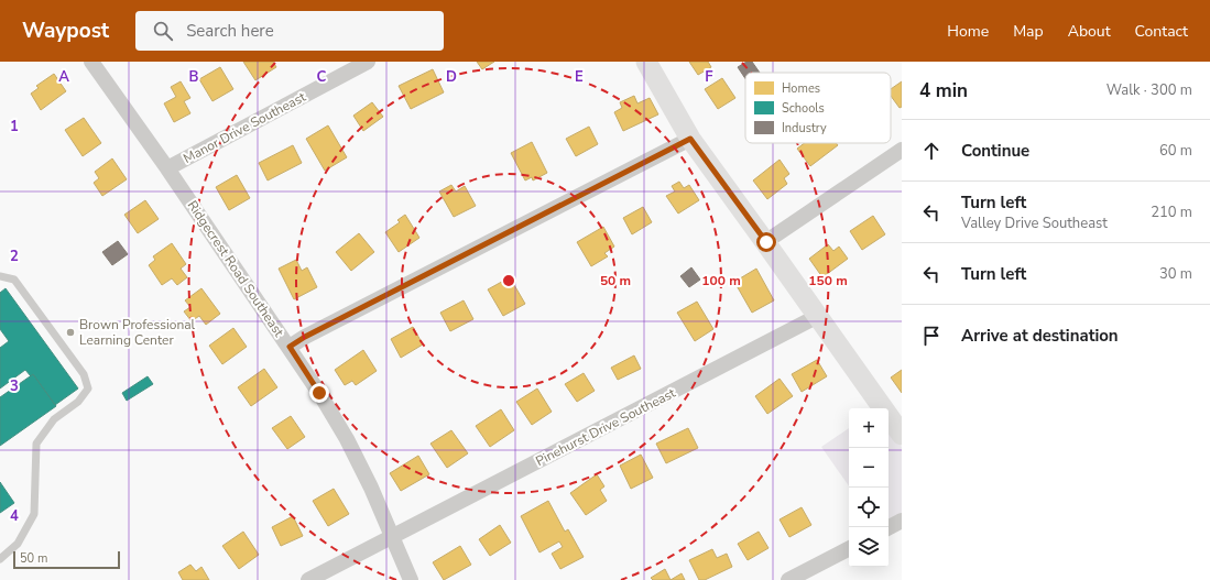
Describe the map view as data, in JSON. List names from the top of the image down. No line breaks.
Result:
{"streets":{"street":["Manor Drive Southeast","Ridgecrest Road Southeast","Pinehurst Drive Southeast"]},"crossings":[["Manor Drive Southeast","Ridgecrest Road Southeast"],["Ridgecrest Road Southeast","Pinehurst Drive Southeast"]],"places":["Brown Professional Learning Center"],"legend":["Homes","Schools","Industry"],"scale_bar":"50 m","page":{"header":"Waypost","search":"Search here","nav":["Home","Map","About","Contact"],"heading":["4 min","Walk · 300 m"],"list":[["Continue","60 m"],["Turn left","Valley Drive Southeast","210 m"],["Turn left","30 m"],"Arrive at destination"],"map_buttons":["+","−"],"scale":"50 m"},"grid":{"columns":["A","B","C","D","E","F"],"rows":["1","2","3","4"]},"rings":["50 m","100 m","150 m"]}
